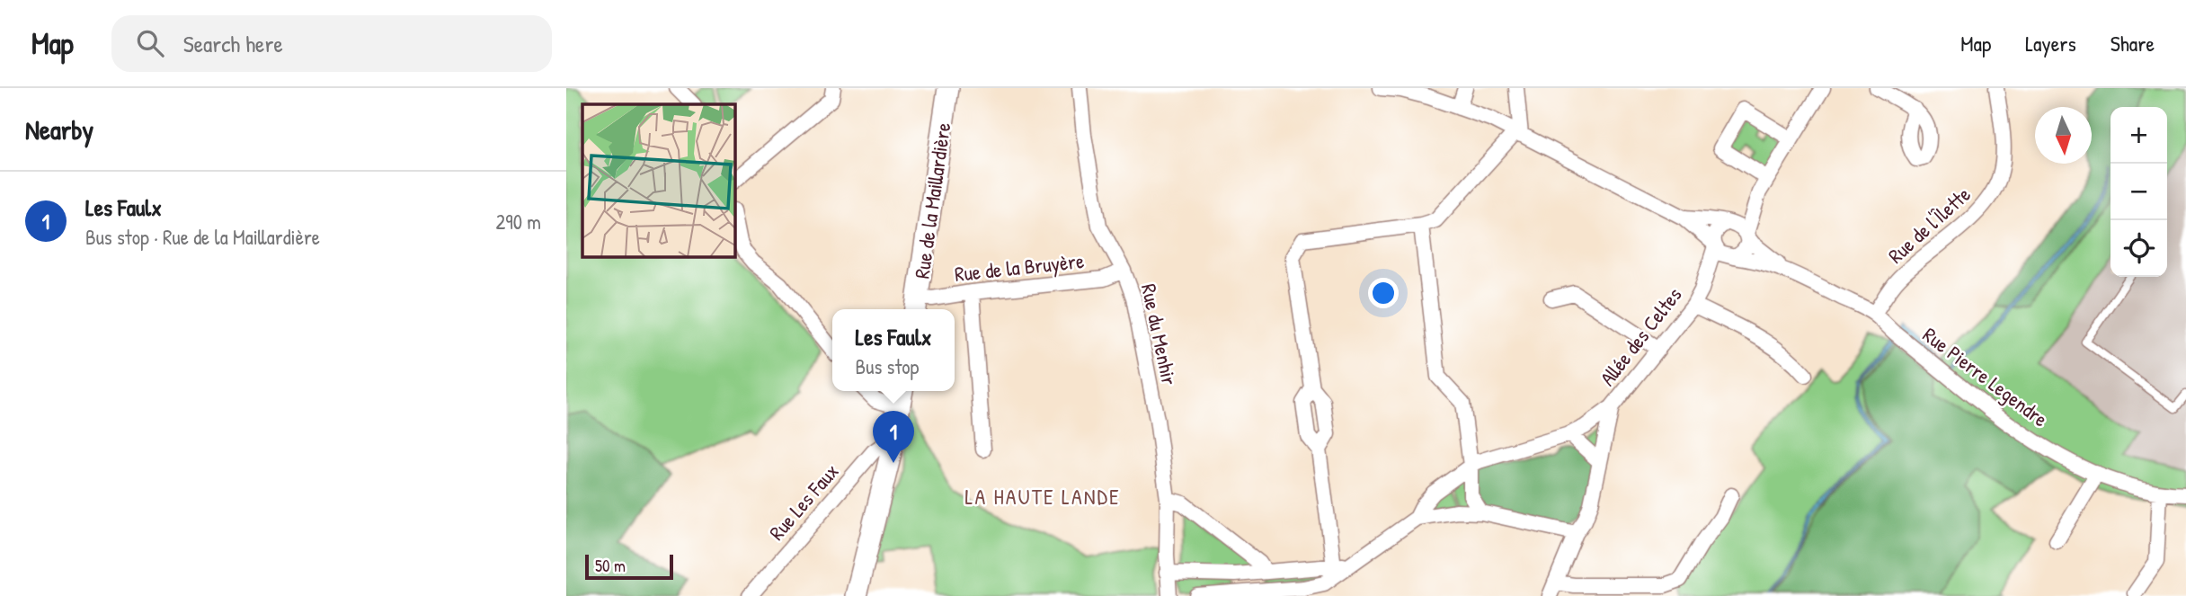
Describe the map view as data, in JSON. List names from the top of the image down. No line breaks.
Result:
{"streets":{"street":["Rue de la Maillardière","Rue de l'Îlette","Rue de la Bruyère","Rue du Menhir","Allée des Celtes","Rue Pierre Legendre","Rue Les Faux"]},"crossings":[["Rue de la Maillardière","Rue de la Bruyère"],["Rue de l'Îlette","Rue Pierre Legendre"],["Rue de la Bruyère","Rue du Menhir"]],"districts":["LA HAUTE LANDE"],"scale_bar":"50 m","north":"bottom","page":{"header":"Map","search":"Search here","nav":["Map","Layers","Share"],"heading":"Nearby","map_buttons":["+","−"],"list":[{"mark":"1","name":"Les Faulx","note":"Bus stop · Rue de la Maillardière","value":"290 m"}],"popup":["Les Faulx","Bus stop"],"pins":"1","scale":"50 m"}}
